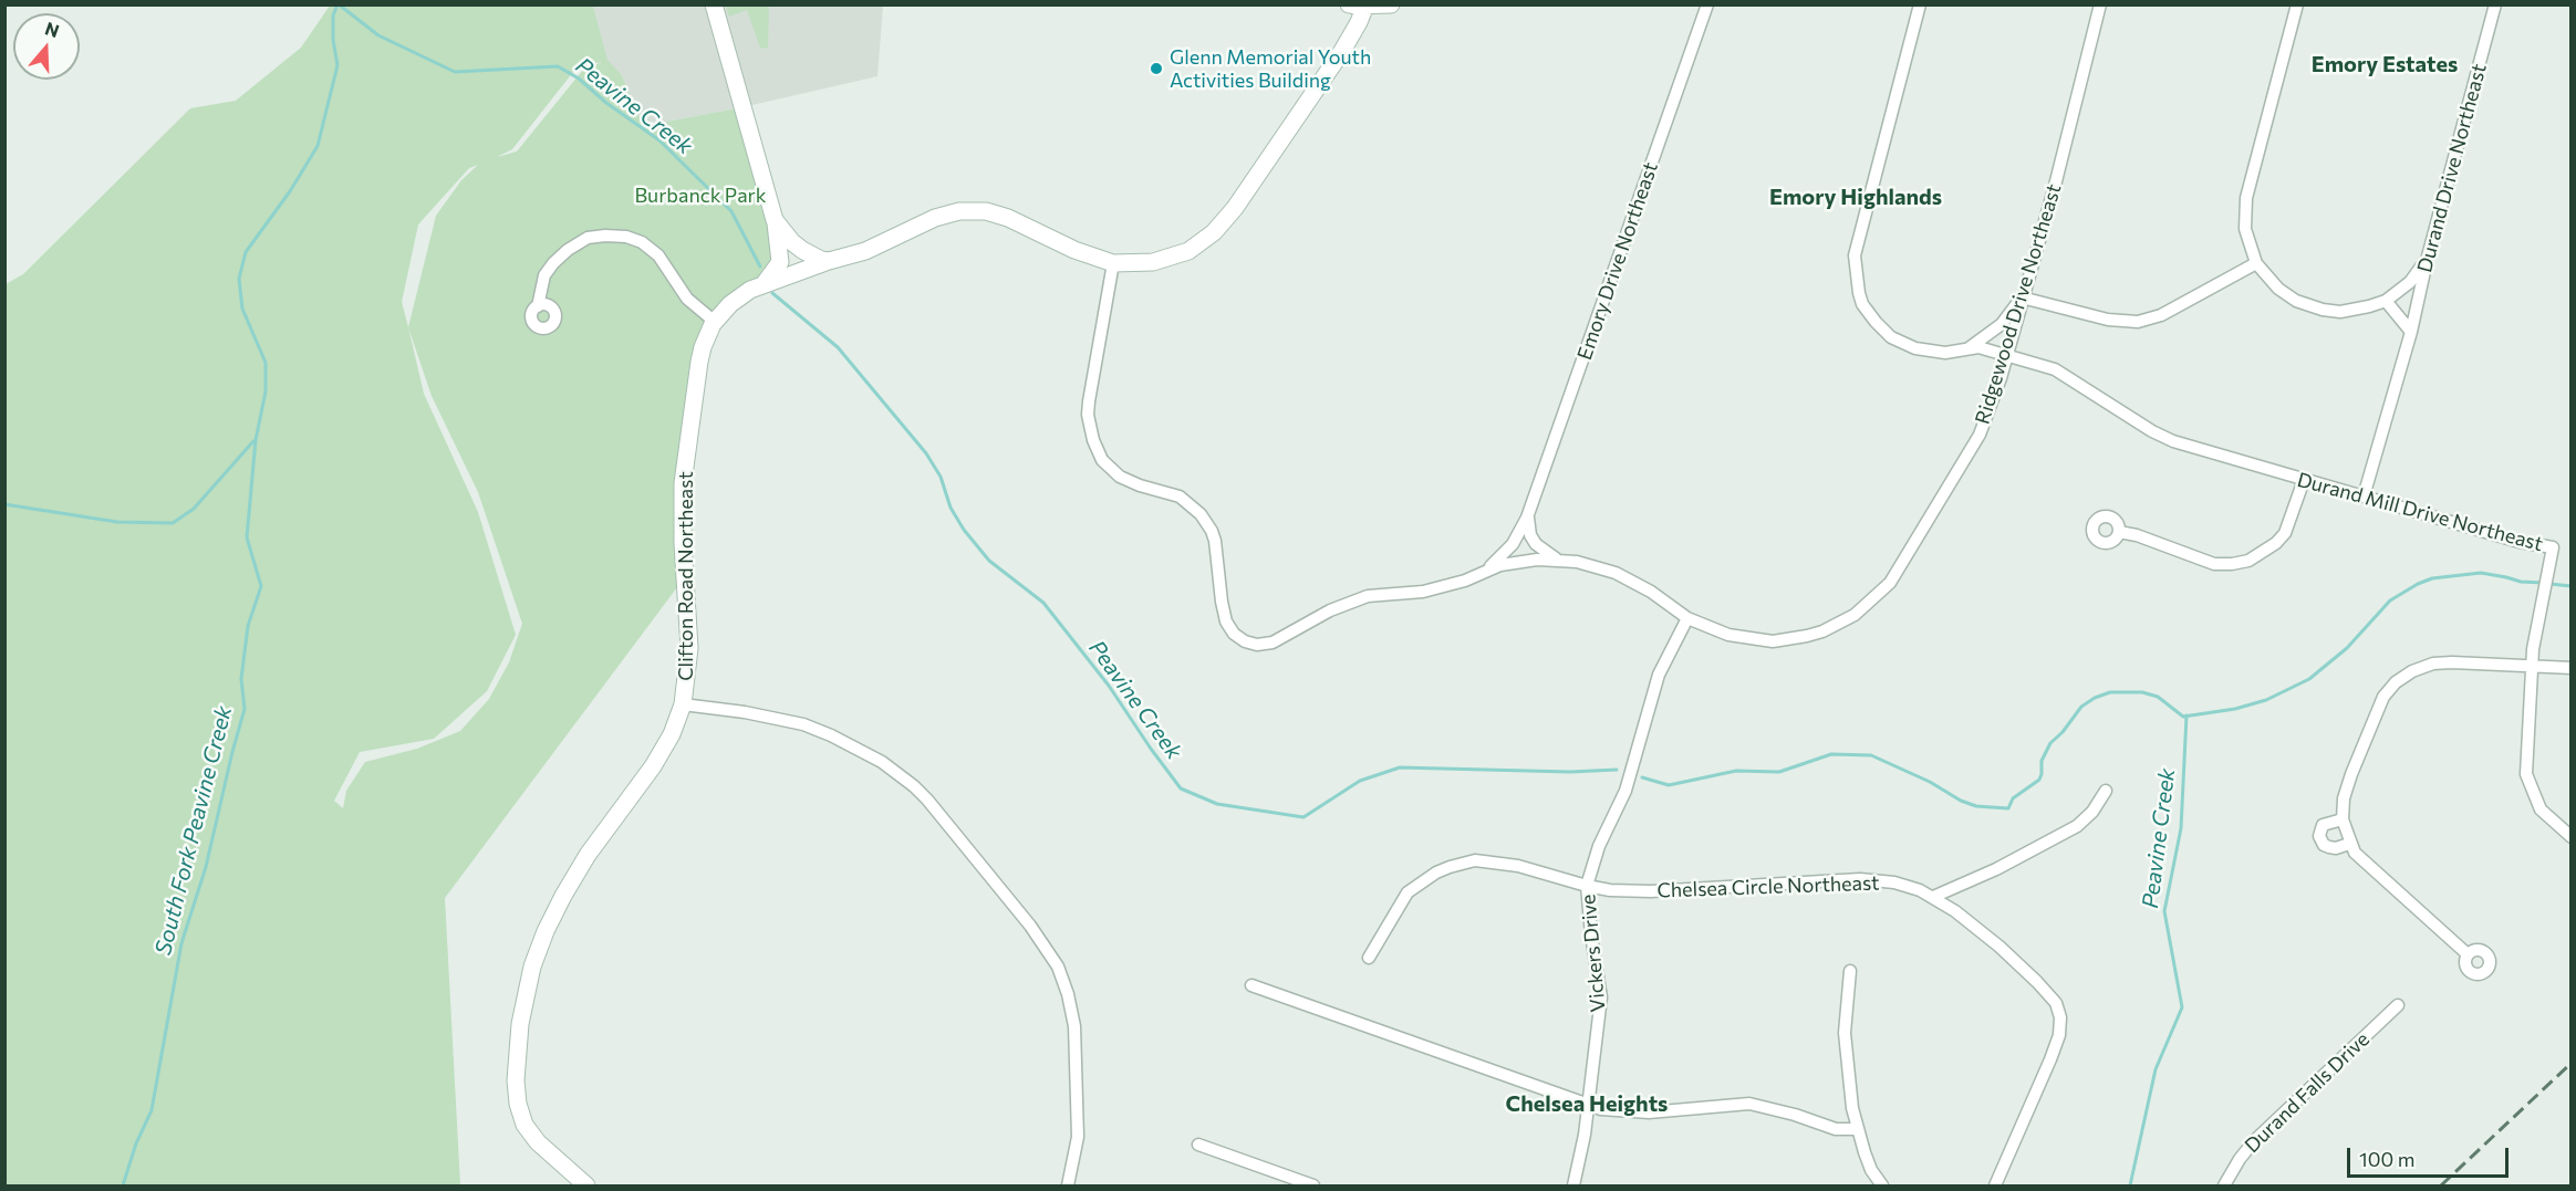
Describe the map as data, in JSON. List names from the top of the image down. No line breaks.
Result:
{"streets":{"street":["Durand Drive Northeast","Emory Drive Northeast","Ridgewood Drive Northeast","Durand Mill Drive Northeast","Clifton Road Northeast","Chelsea Circle Northeast","Vickers Drive","Durand Falls Drive"]},"crossings":[["Durand Drive Northeast","Durand Mill Drive Northeast"],["Emory Drive Northeast","Ridgewood Drive Northeast"],["Ridgewood Drive Northeast","Durand Mill Drive Northeast"],["Ridgewood Drive Northeast","Clifton Road Northeast"],["Ridgewood Drive Northeast","Vickers Drive"],["Chelsea Circle Northeast","Vickers Drive"]],"districts":["Emory Estates","Emory Highlands","Chelsea Heights"],"water":["Peavine Creek","South Fork Peavine Creek"],"parks":["Burbanck Park"],"places":["Glenn Memorial Youth Activities Building"],"scale_bar":"100 m","north":"top"}
